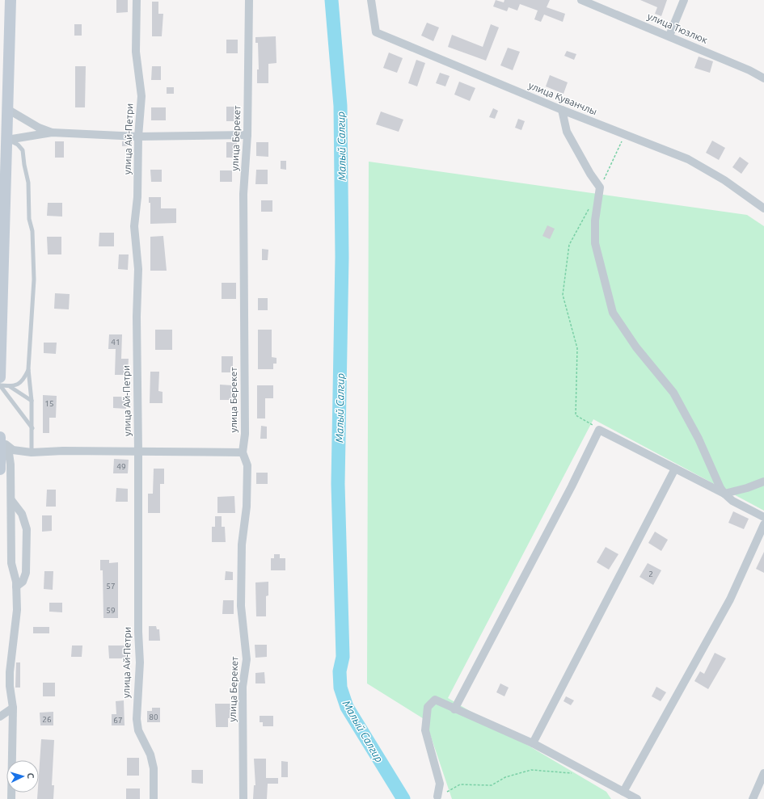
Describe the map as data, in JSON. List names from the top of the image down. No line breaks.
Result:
{"streets":{"street":["улица Тюзлюк","улица Куванчлы","улица Берекет","улица Ай-Петри"]},"water":["Малый Салгир"],"house_numbers":["41","15","49","2","57","59","80","26","67"],"north":"right"}
